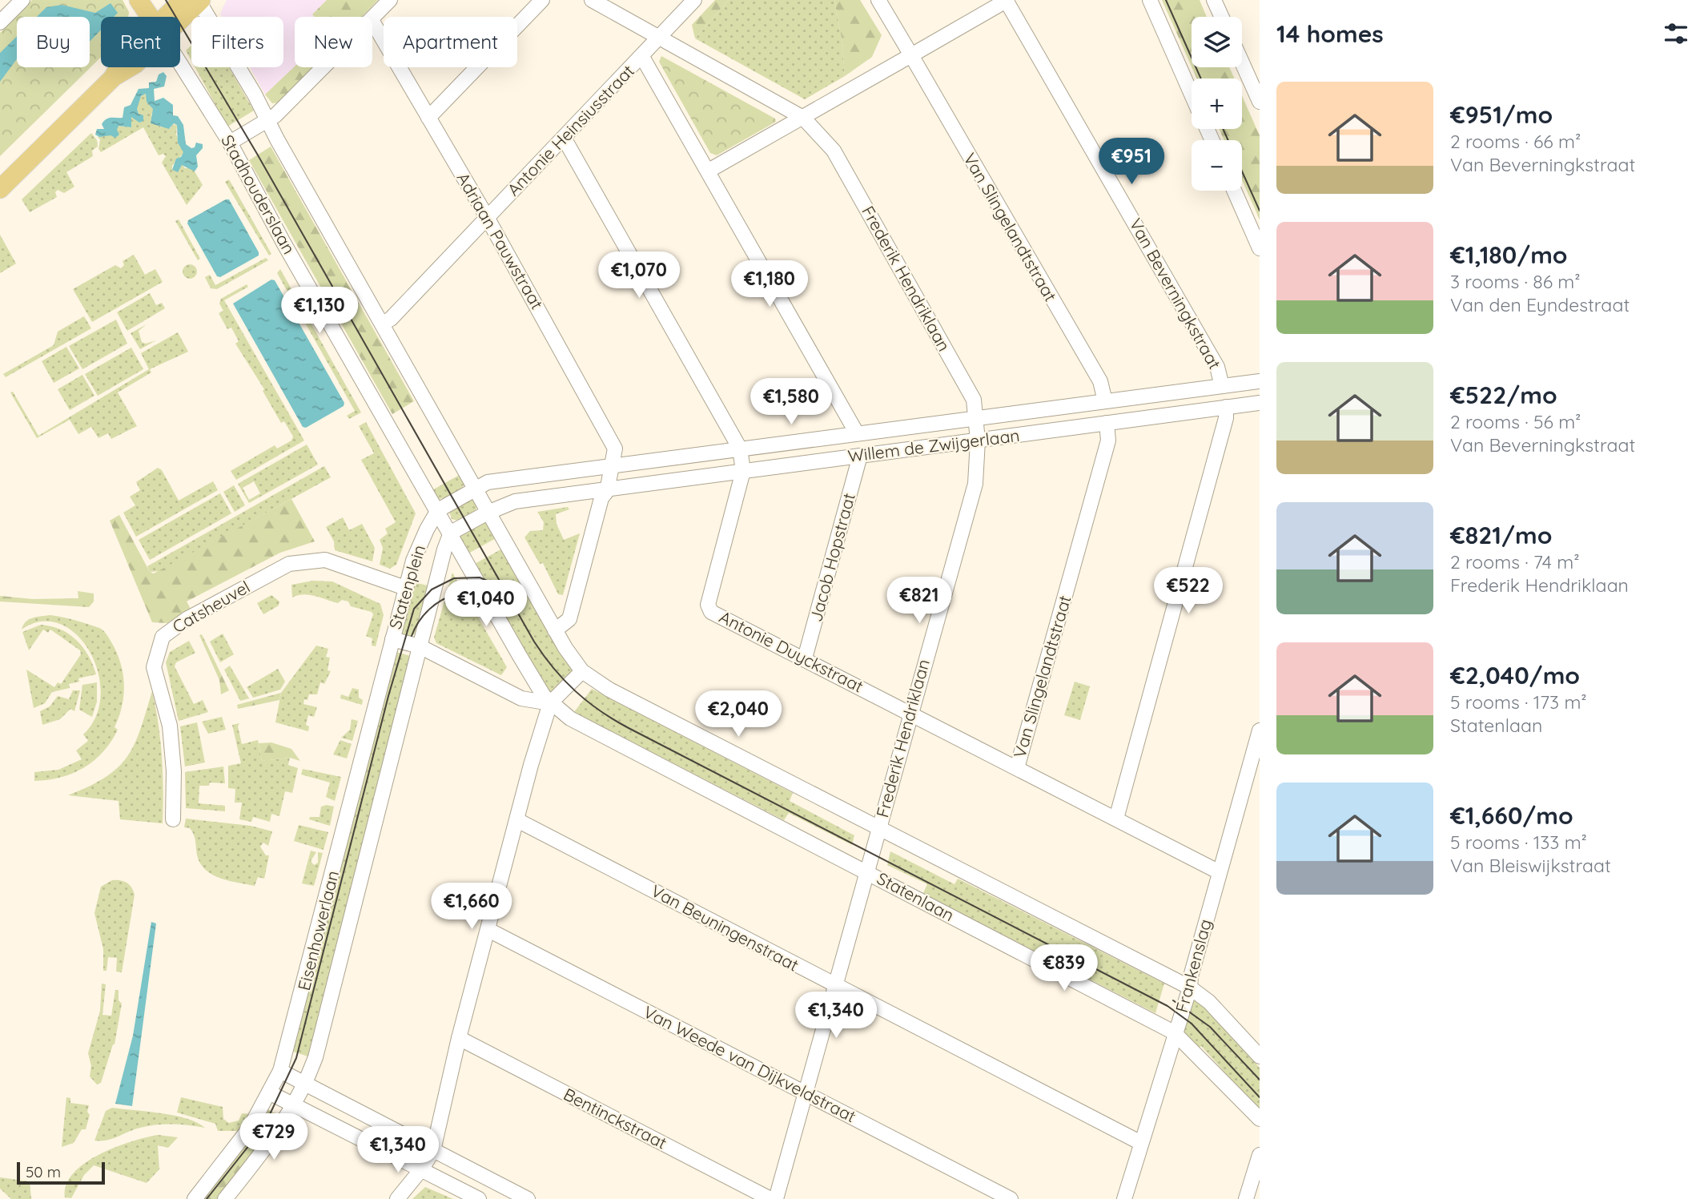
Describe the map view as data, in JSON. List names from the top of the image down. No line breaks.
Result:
{"streets":{"main road":["Stadhouderslaan"],"street":["Antonie Heinsiusstraat","Van Slingelandtstraat","Adriaan Pauwstraat","Frederik Hendriklaan","Van Beverningkstraat","Willem de Zwijgerlaan","Jacob Hopstraat","Statenplein","Catsheuvel","Antonie Duyckstraat","Statenlaan","Van Beuningenstraat","Eisenhowerlaan","Frankenslag","Van Weede van Dijkveldstraat","Bentinckstraat"]},"crossings":[["Antonie Heinsiusstraat","Adriaan Pauwstraat"],["Antonie Heinsiusstraat","Frederik Hendriklaan"],["Antonie Heinsiusstraat","Antonie Duyckstraat"],["Stadhouderslaan","Statenplein"],["Van Slingelandtstraat","Willem de Zwijgerlaan"],["Van Slingelandtstraat","Antonie Duyckstraat"],["Adriaan Pauwstraat","Willem de Zwijgerlaan"],["Frederik Hendriklaan","Willem de Zwijgerlaan"],["Frederik Hendriklaan","Antonie Duyckstraat"],["Frederik Hendriklaan","Statenlaan"],["Frederik Hendriklaan","Van Beuningenstraat"],["Frederik Hendriklaan","Van Weede van Dijkveldstraat"],["Van Beverningkstraat","Willem de Zwijgerlaan"],["Willem de Zwijgerlaan","Jacob Hopstraat"],["Willem de Zwijgerlaan","Antonie Duyckstraat"],["Jacob Hopstraat","Antonie Duyckstraat"],["Statenplein","Catsheuvel"],["Statenplein","Statenlaan"],["Statenplein","Eisenhowerlaan"],["Antonie Duyckstraat","Frankenslag"],["Statenlaan","Frankenslag"],["Van Beuningenstraat","Frankenslag"]],"scale_bar":"50 m","page":{"heading":"14 homes","map_buttons":["+","−"],"chip":["Buy","Rent","Filters","New","Apartment"],"list":[{"name":"€951/mo","note":"2 rooms · 66 m² · Van Beverningkstraat"},{"name":"€1,180/mo","note":"3 rooms · 86 m² · Van den Eyndestraat"},{"name":"€522/mo","note":"2 rooms · 56 m² · Van Beverningkstraat"},{"name":"€821/mo","note":"2 rooms · 74 m² · Frederik Hendriklaan"},{"name":"€2,040/mo","note":"5 rooms · 173 m² · Statenlaan"},{"name":"€1,660/mo","note":"5 rooms · 133 m² · Van Bleiswijkstraat"}],"price":["€951","€1,070","€1,180","€1,130","€1,580","€522","€821","€1,040","€2,040","€1,660","€839","€1,340","€729","€1,340"],"scale":"50 m"}}
